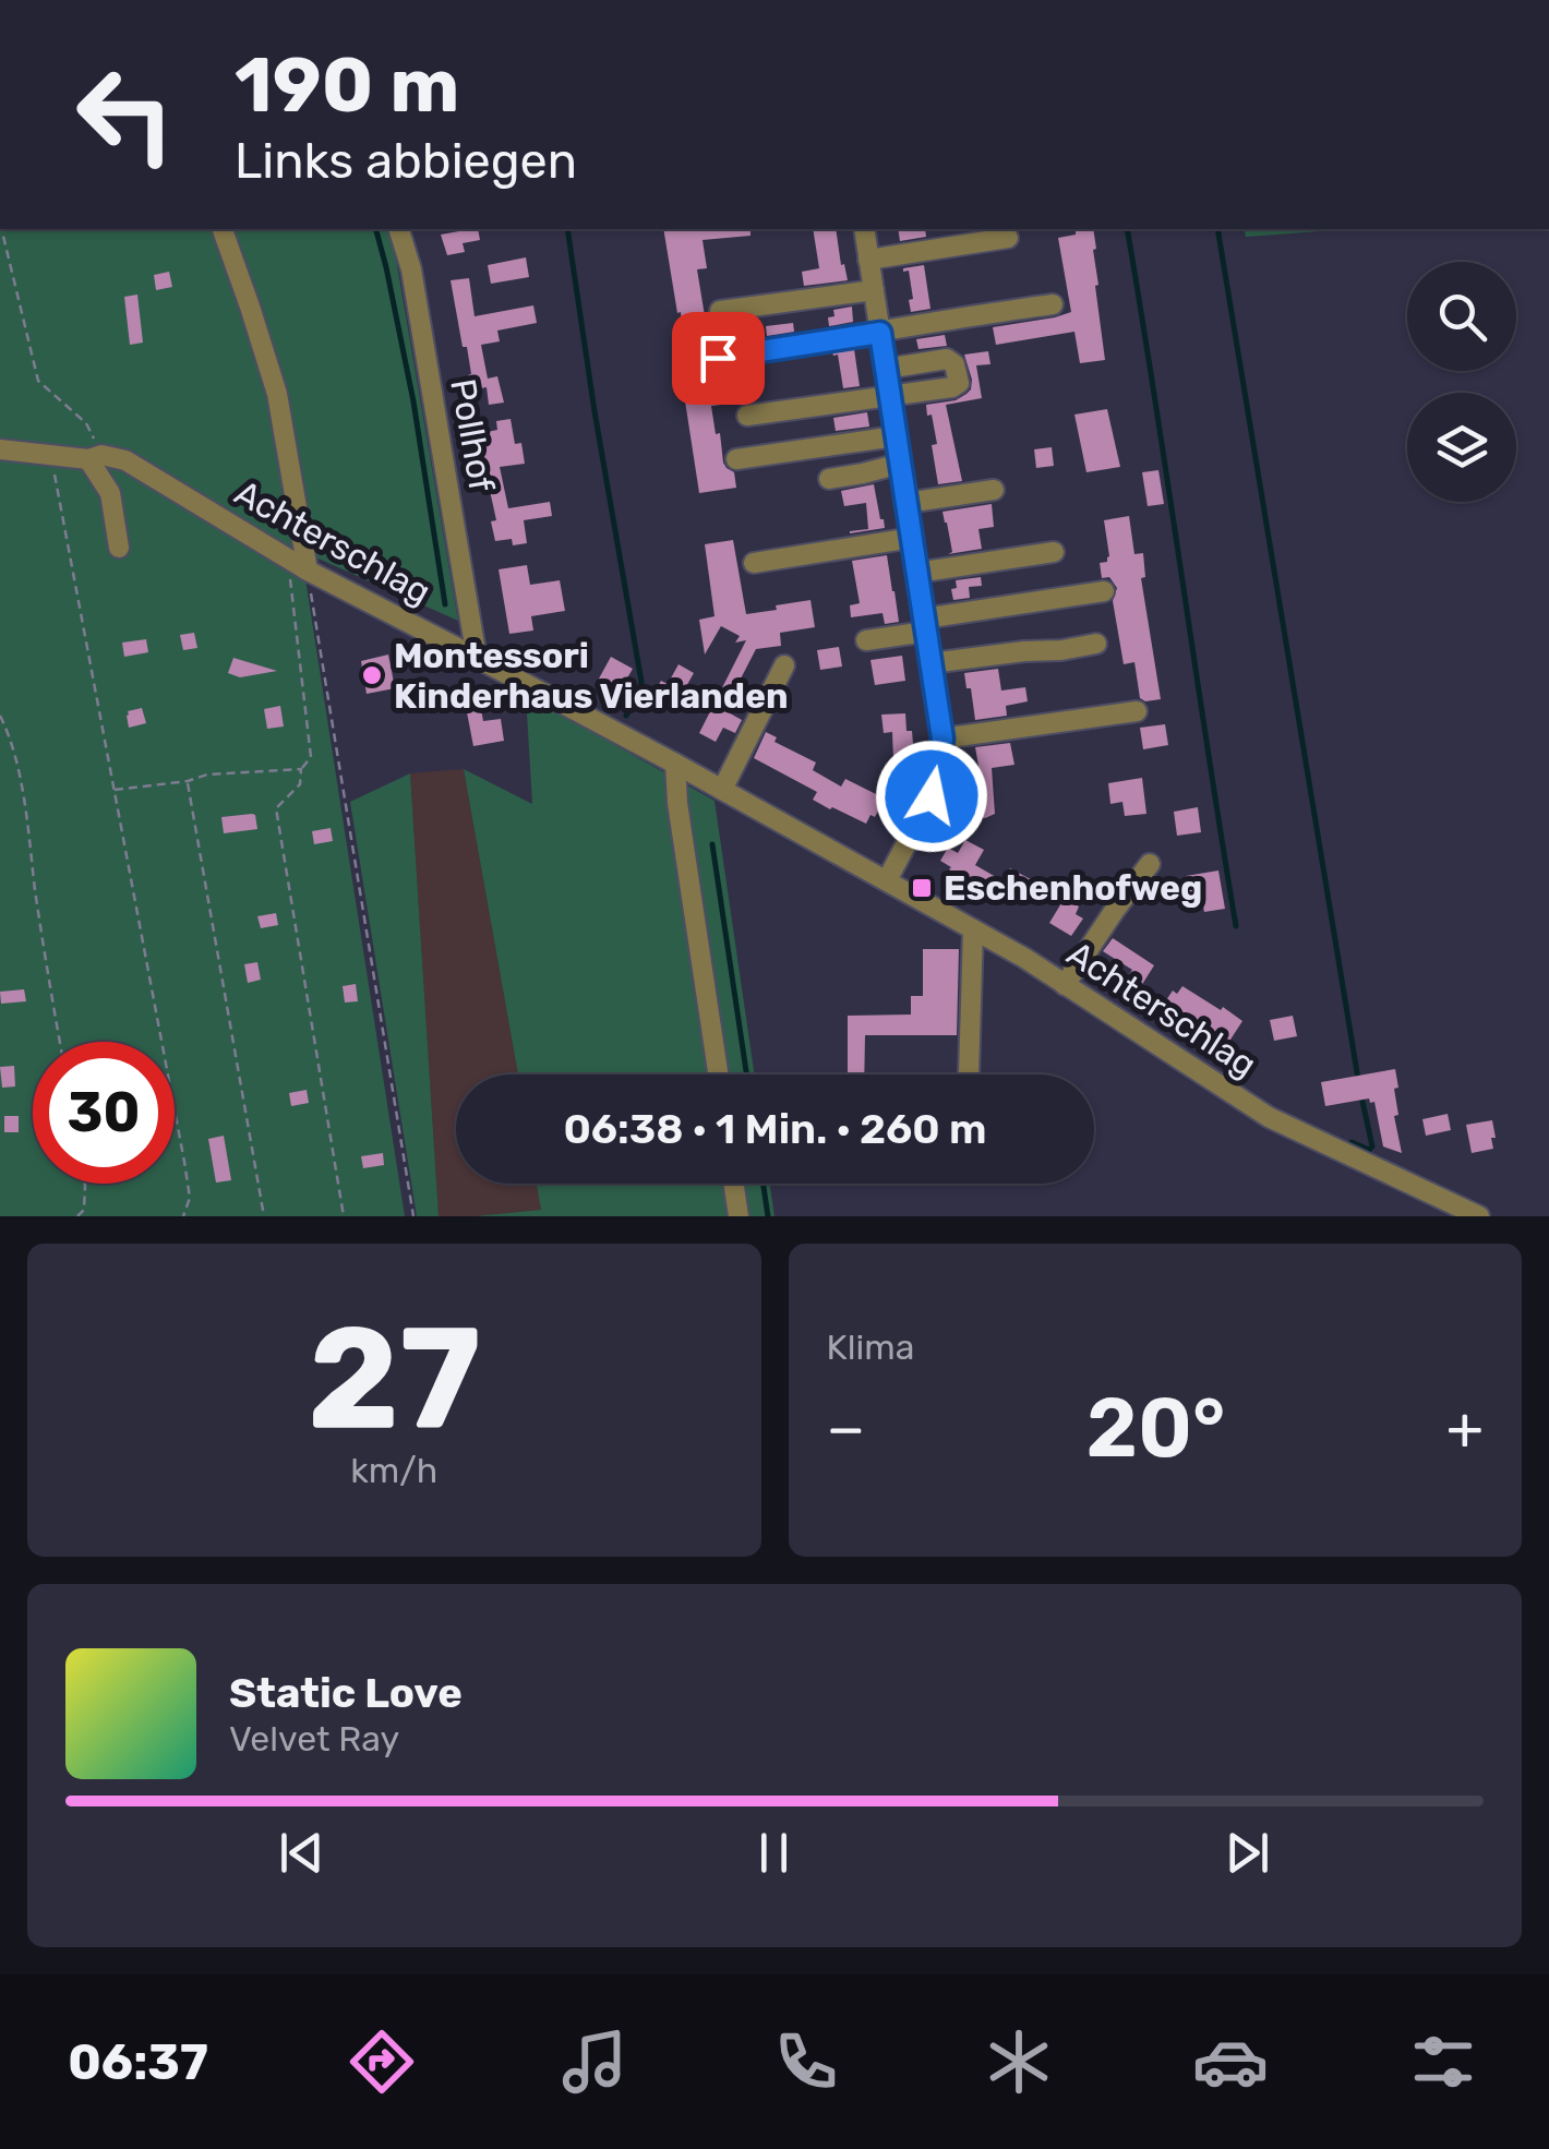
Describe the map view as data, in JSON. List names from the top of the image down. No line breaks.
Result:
{"streets":{"street":["Pollhof","Achterschlag"]},"crossings":[["Pollhof","Achterschlag"]],"places":{"other":["Montessori Kinderhaus Vierlanden"],"transit":["Eschenhofweg"]},"page":{"turn":["190 m","Links abbiegen"],"limit":"30","trip":"06:38 · 1 Min. · 260 m","tile":[["27","km/h"],"Klima"],"heat":["−","20°","+"],"song":["Static Love","Velvet Ray"],"tabs":"06:37"}}
